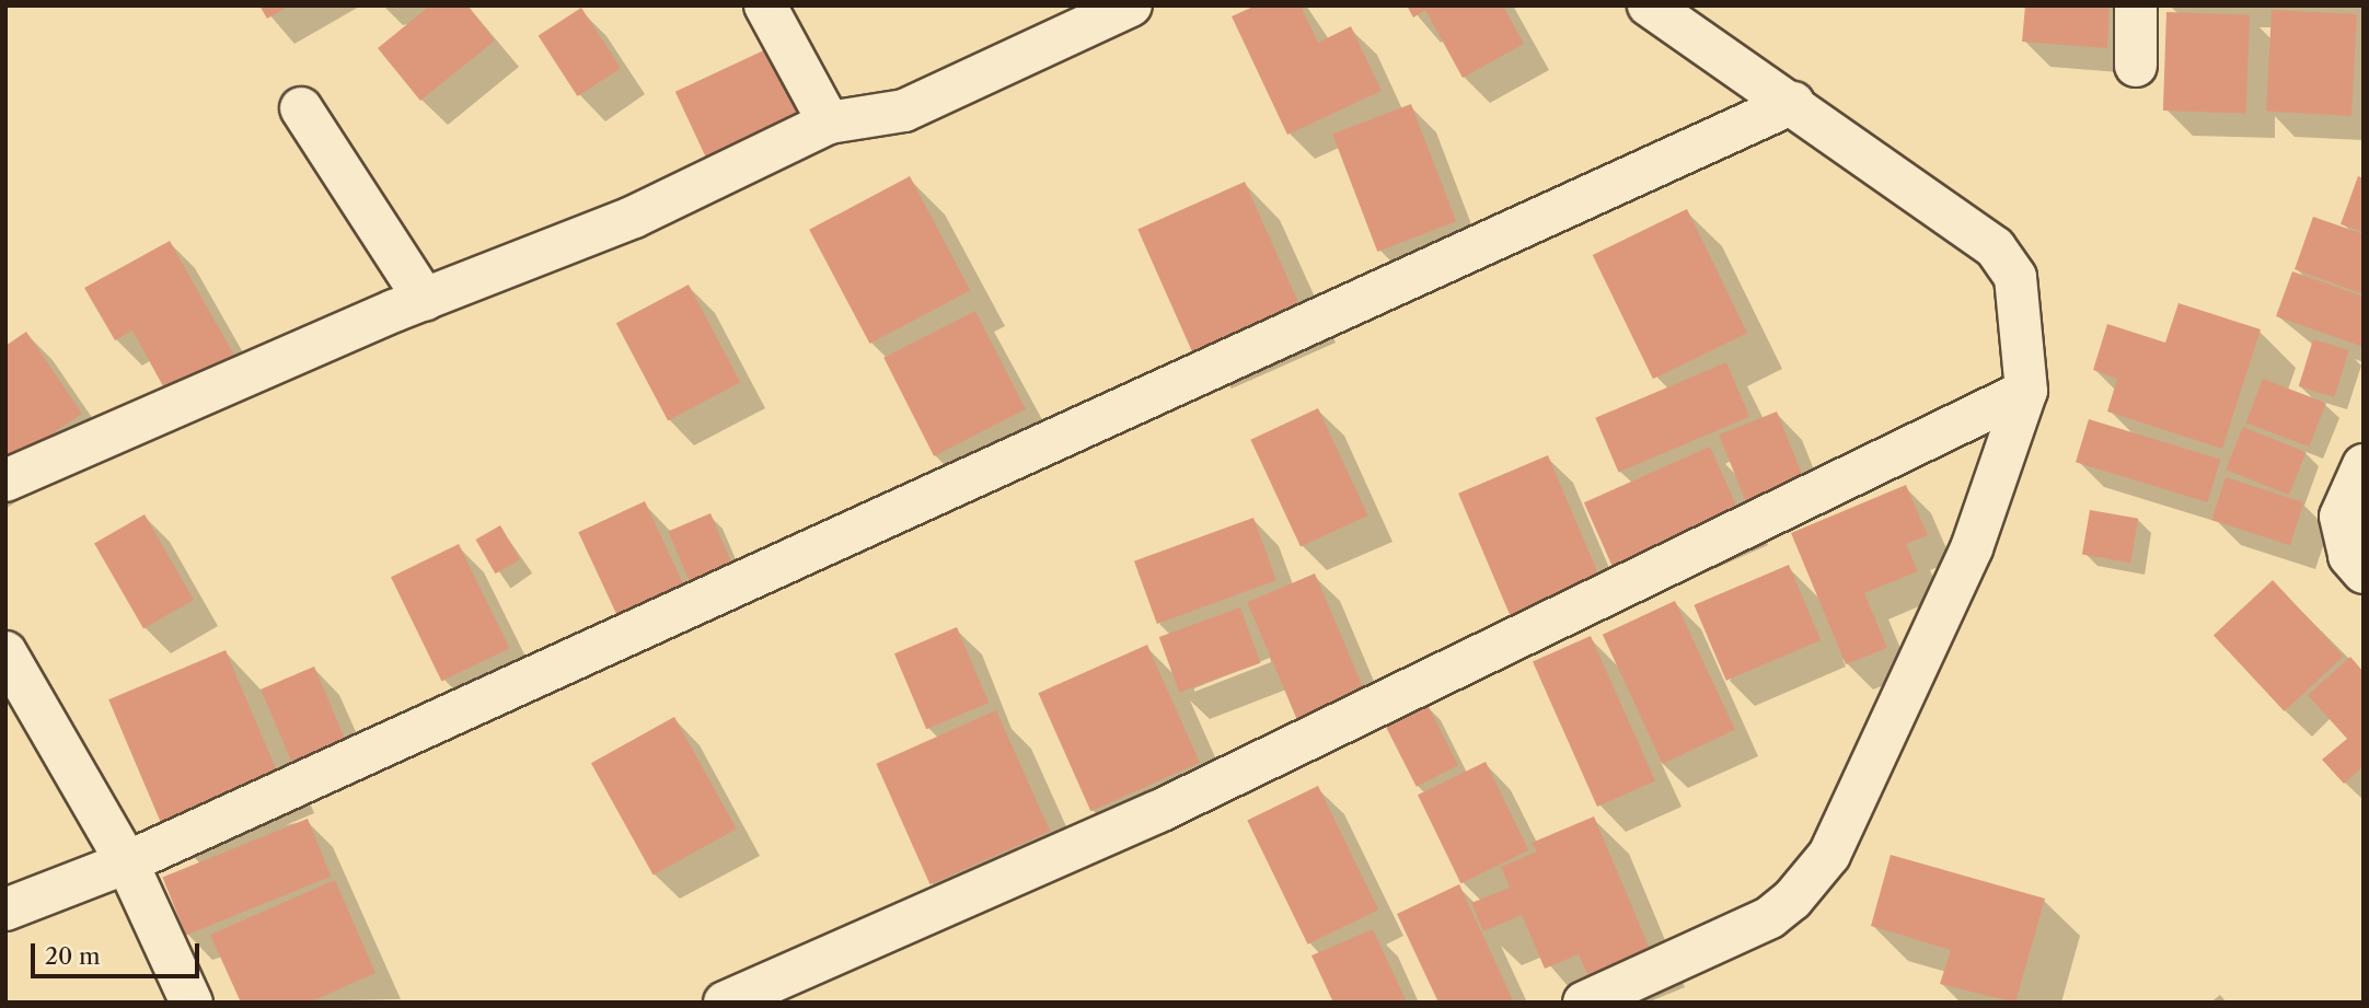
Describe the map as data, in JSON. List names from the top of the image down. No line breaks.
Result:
{"scale_bar":"20 m"}
